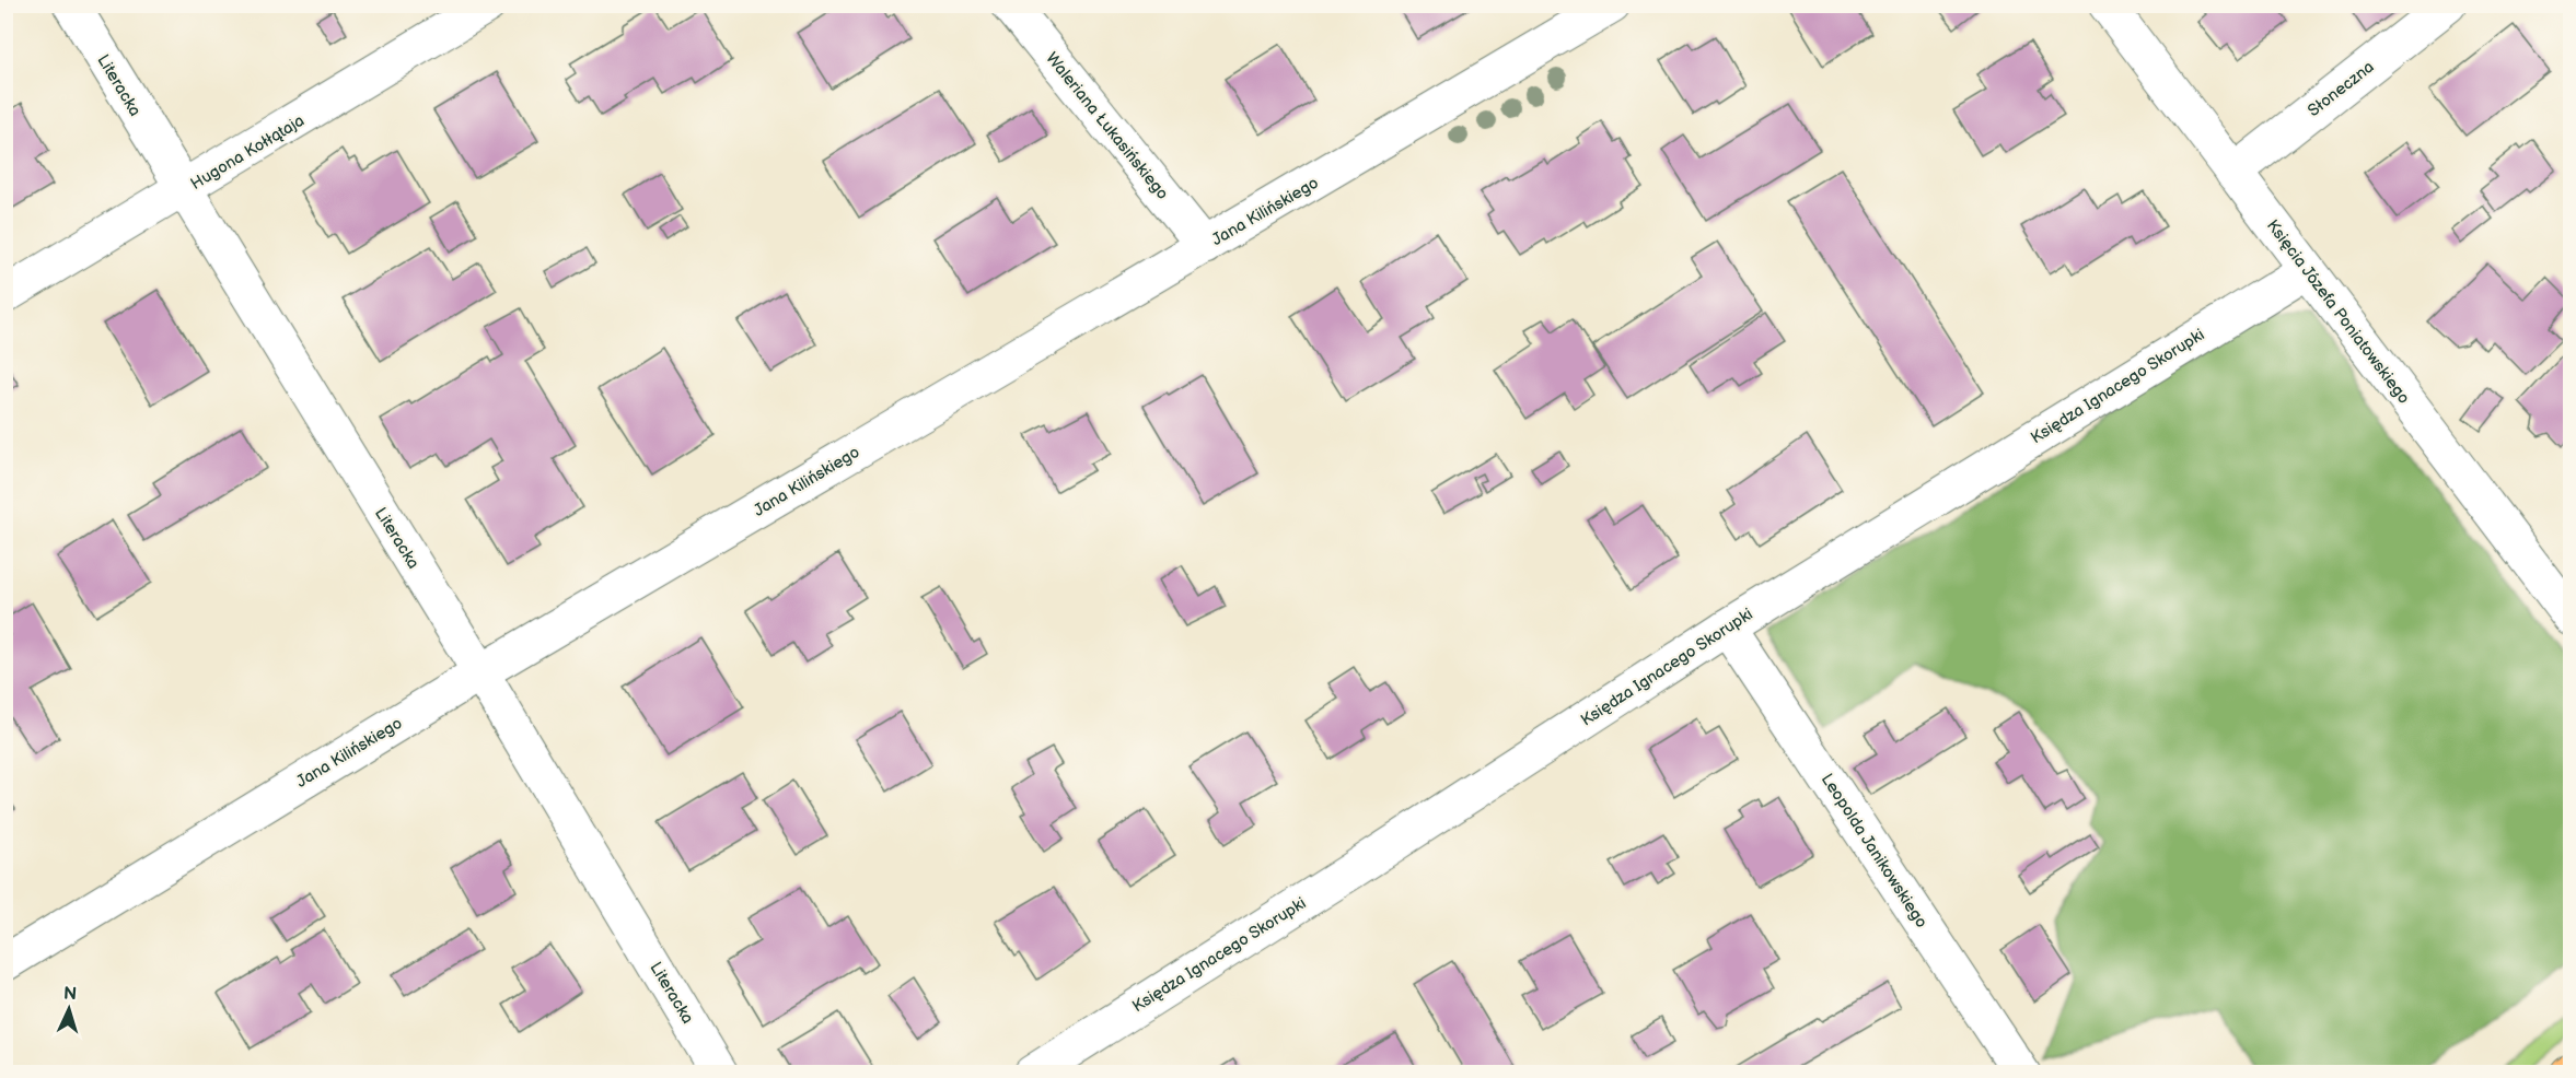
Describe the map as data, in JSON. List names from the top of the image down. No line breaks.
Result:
{"streets":{"street":["Literacka","Słoneczna","Waleriana Łukasińskiego","Hugona Kołłątaja","Jana Kilińskiego","Księcia Józefa Poniatowskiego","Księdza Ignacego Skorupki","Leopolda Janikowskiego"]},"crossings":[["Literacka","Hugona Kołłątaja"],["Literacka","Jana Kilińskiego"],["Słoneczna","Księcia Józefa Poniatowskiego"],["Waleriana Łukasińskiego","Jana Kilińskiego"],["Księcia Józefa Poniatowskiego","Księdza Ignacego Skorupki"],["Księdza Ignacego Skorupki","Leopolda Janikowskiego"]],"north":"top"}
